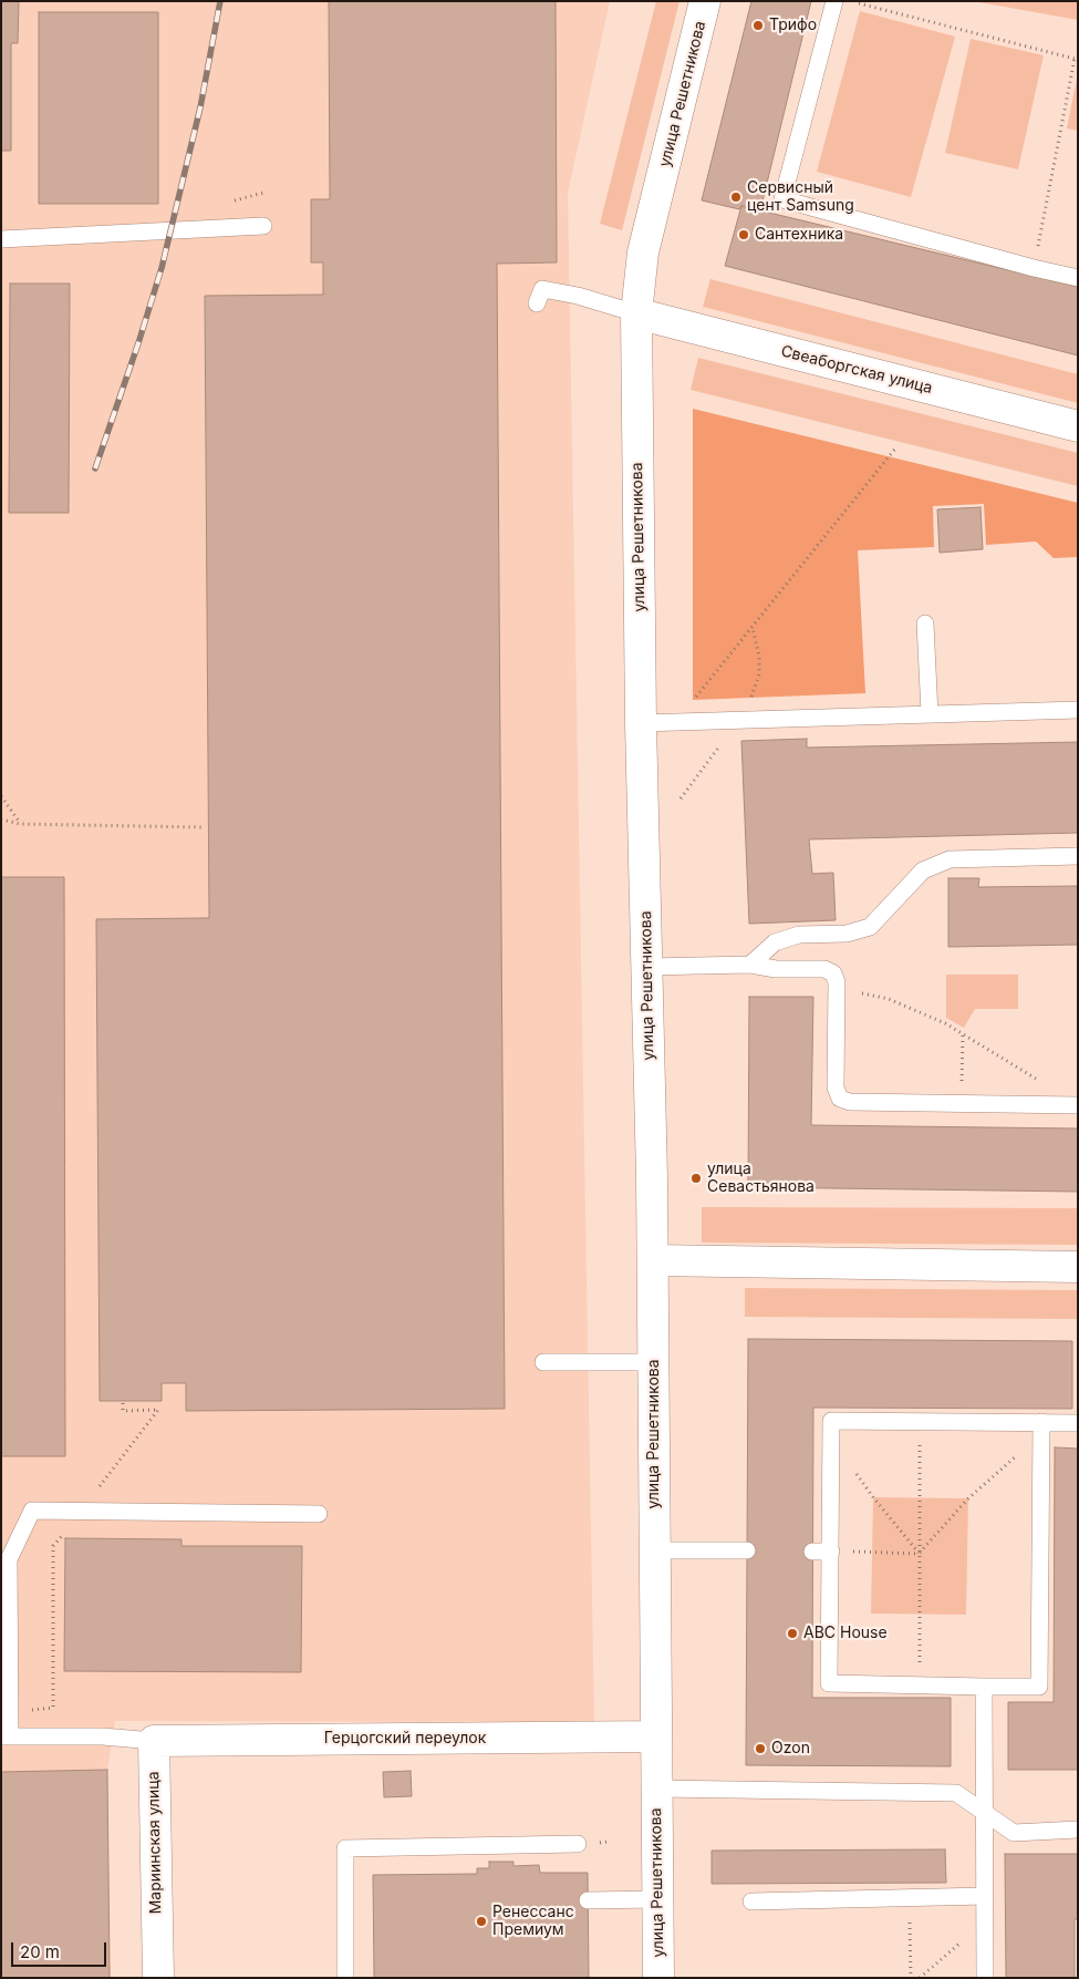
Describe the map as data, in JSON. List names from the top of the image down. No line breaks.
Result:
{"streets":{"street":["улица Решетникова","Свеаборгская улица","Герцогский переулок","Мариинская улица"]},"crossings":[["улица Решетникова","Свеаборгская улица"],["улица Решетникова","Герцогский переулок"],["Герцогский переулок","Мариинская улица"]],"places":["Трифо","Сервисный цент Samsung","Сантехника","улица Севастьянова","ABC House","Ozon","Ренессанс Премиум"],"scale_bar":"20 m"}
